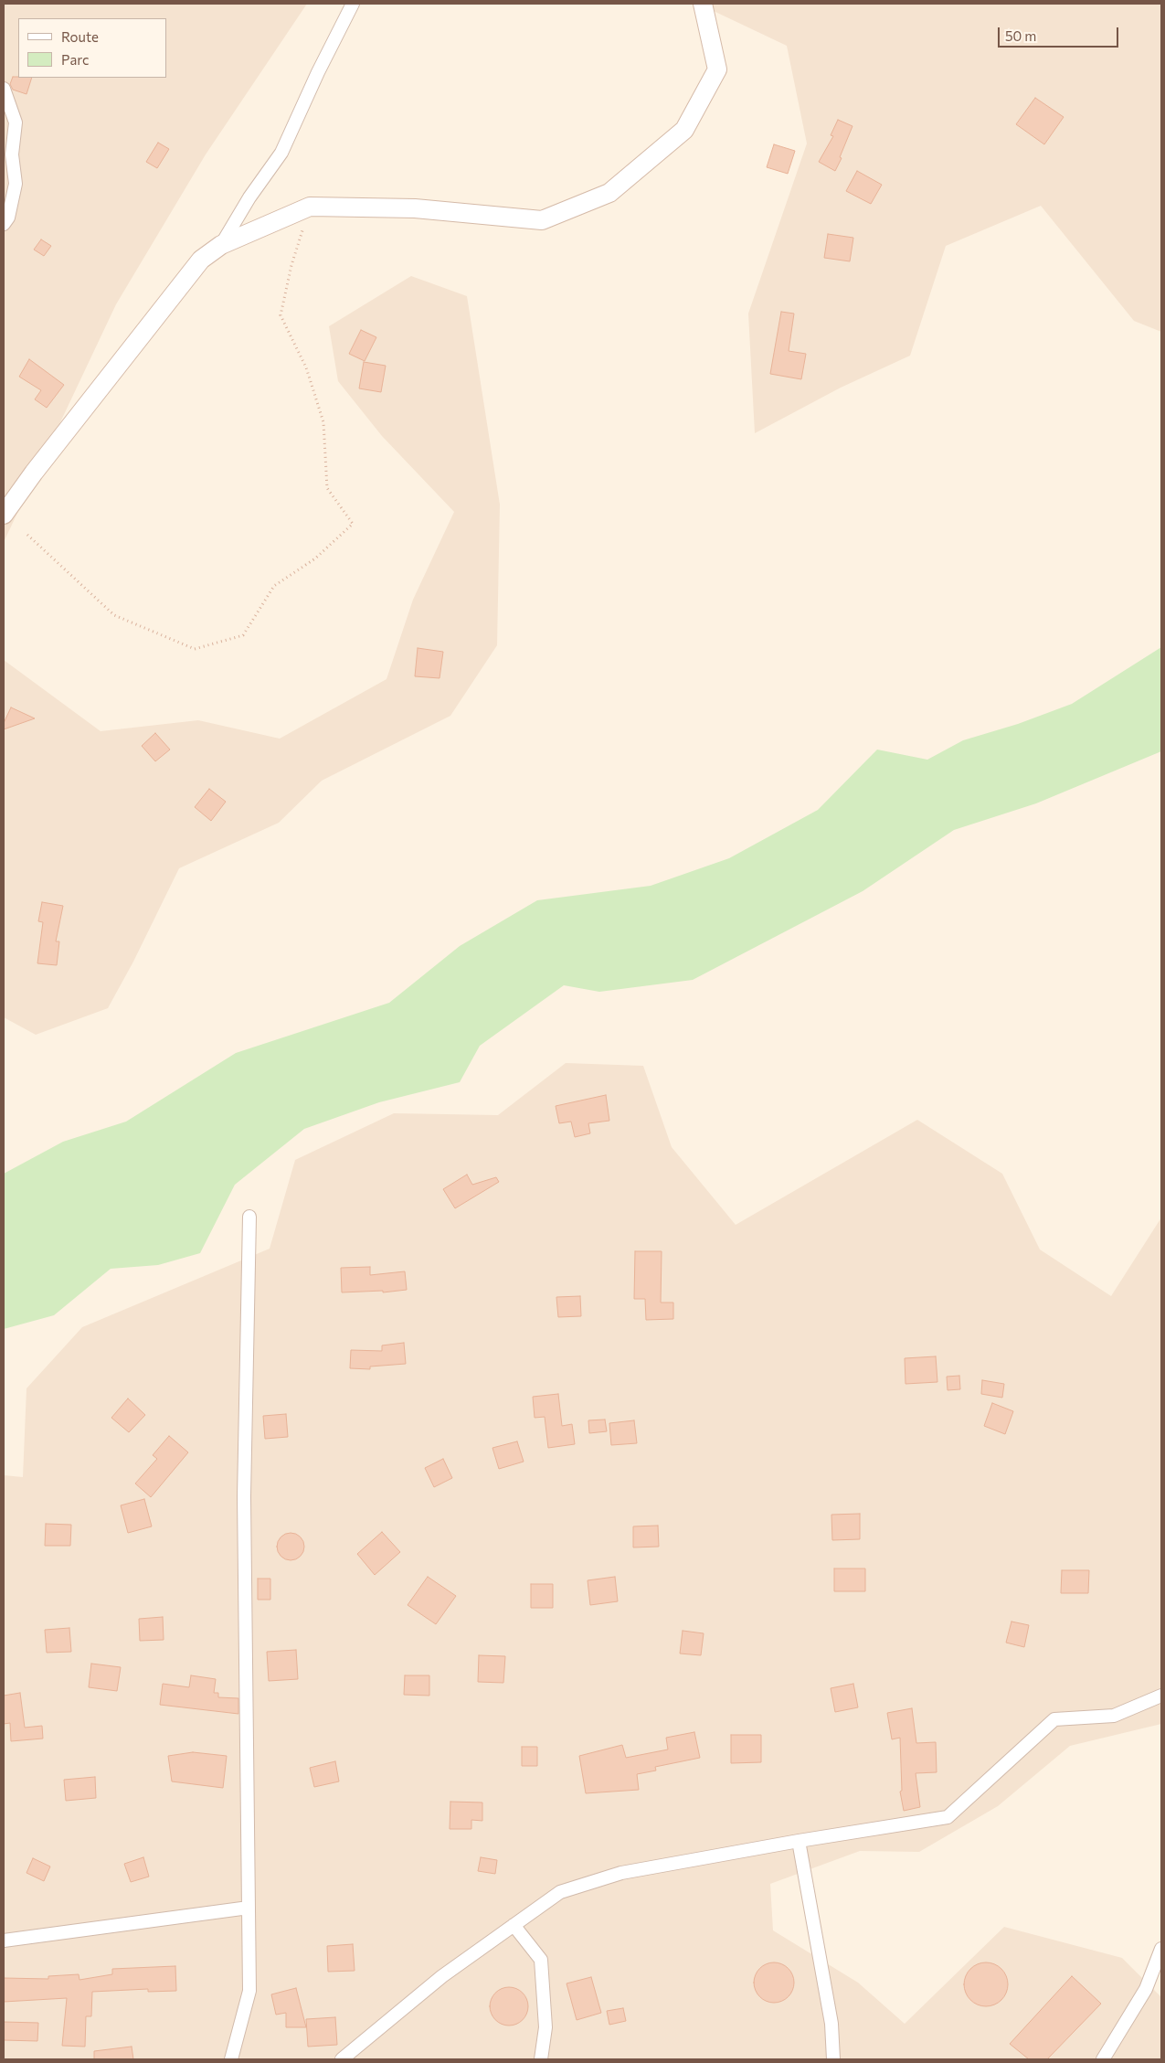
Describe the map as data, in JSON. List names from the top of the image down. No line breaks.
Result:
{"legend":["Route","Parc"],"scale_bar":"50 m"}
